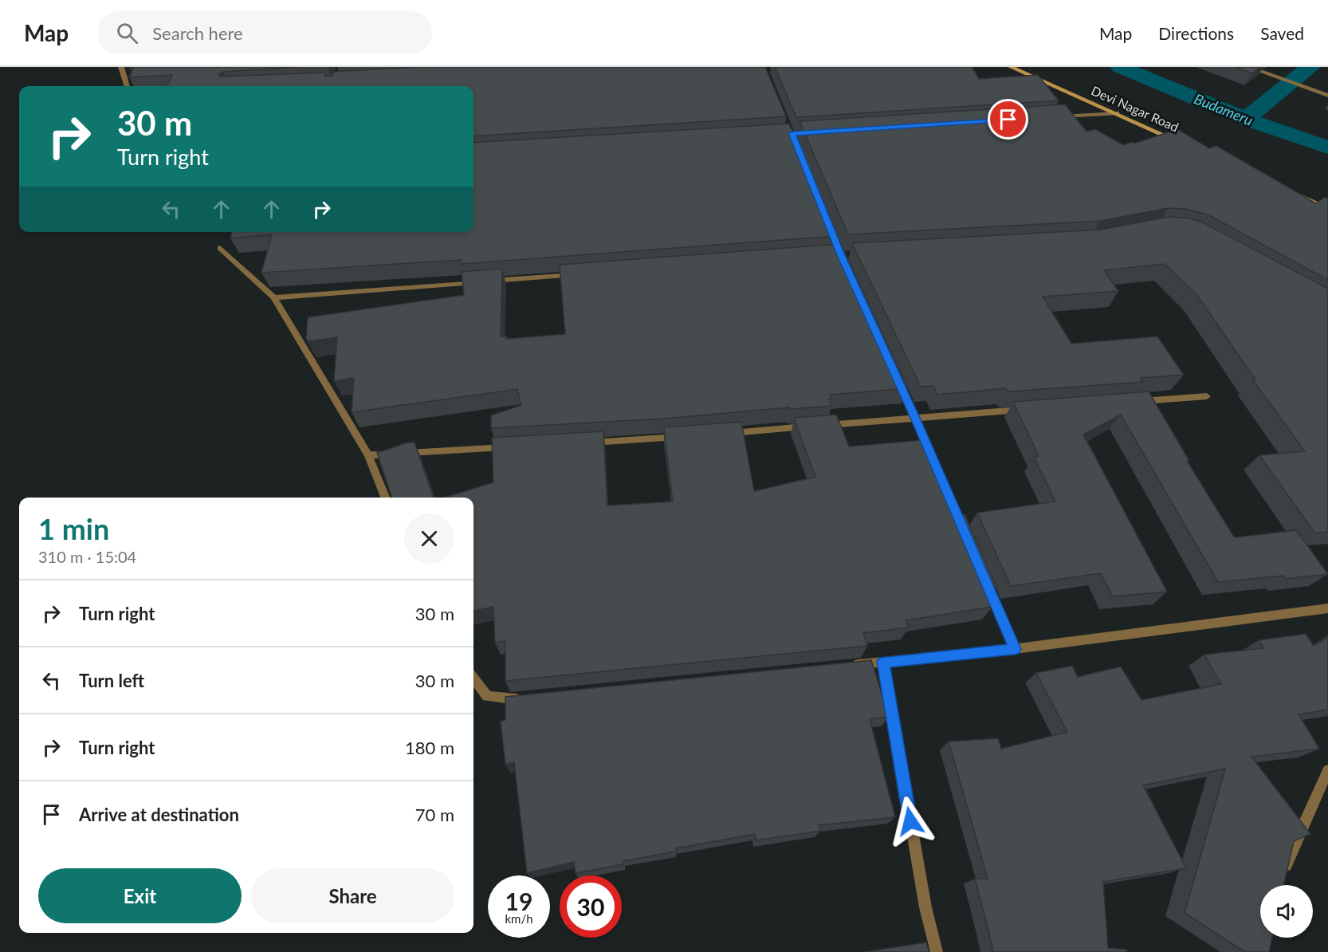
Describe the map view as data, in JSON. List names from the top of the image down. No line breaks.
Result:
{"streets":{"street":["Devi Nagar Road"]},"water":["Budameru"],"page":{"header":"Map","search":"Search here","nav":["Map","Directions","Saved"],"turn":["30 m","Turn right"],"heading":["1 min","310 m · 15:04"],"list":[{"name":"Turn right","value":"30 m"},{"name":"Turn left","value":"30 m"},{"name":"Turn right","value":"180 m"},{"name":"Arrive at destination","value":"70 m"}],"buttons":["Exit","Share"],"speed":"19 km/h","limit":"30"}}
